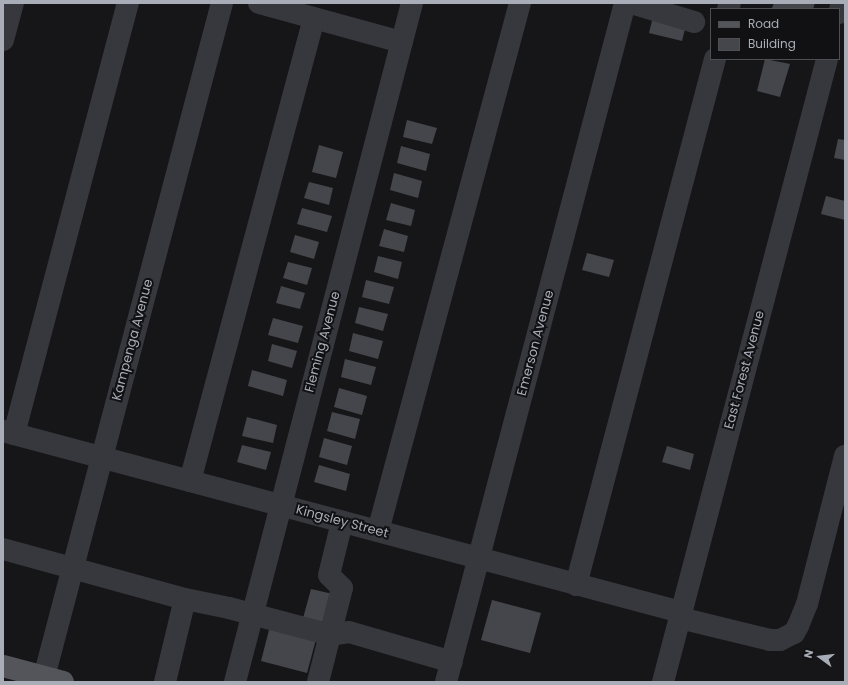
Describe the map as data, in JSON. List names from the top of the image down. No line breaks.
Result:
{"streets":{"street":["Kampenga Avenue","Fleming Avenue","Emerson Avenue","East Forest Avenue","Kingsley Street"]},"crossings":[["Kampenga Avenue","Kingsley Street"],["Fleming Avenue","Kingsley Street"],["Emerson Avenue","Kingsley Street"],["East Forest Avenue","Kingsley Street"]],"legend":["Road","Building"],"north":"left"}
